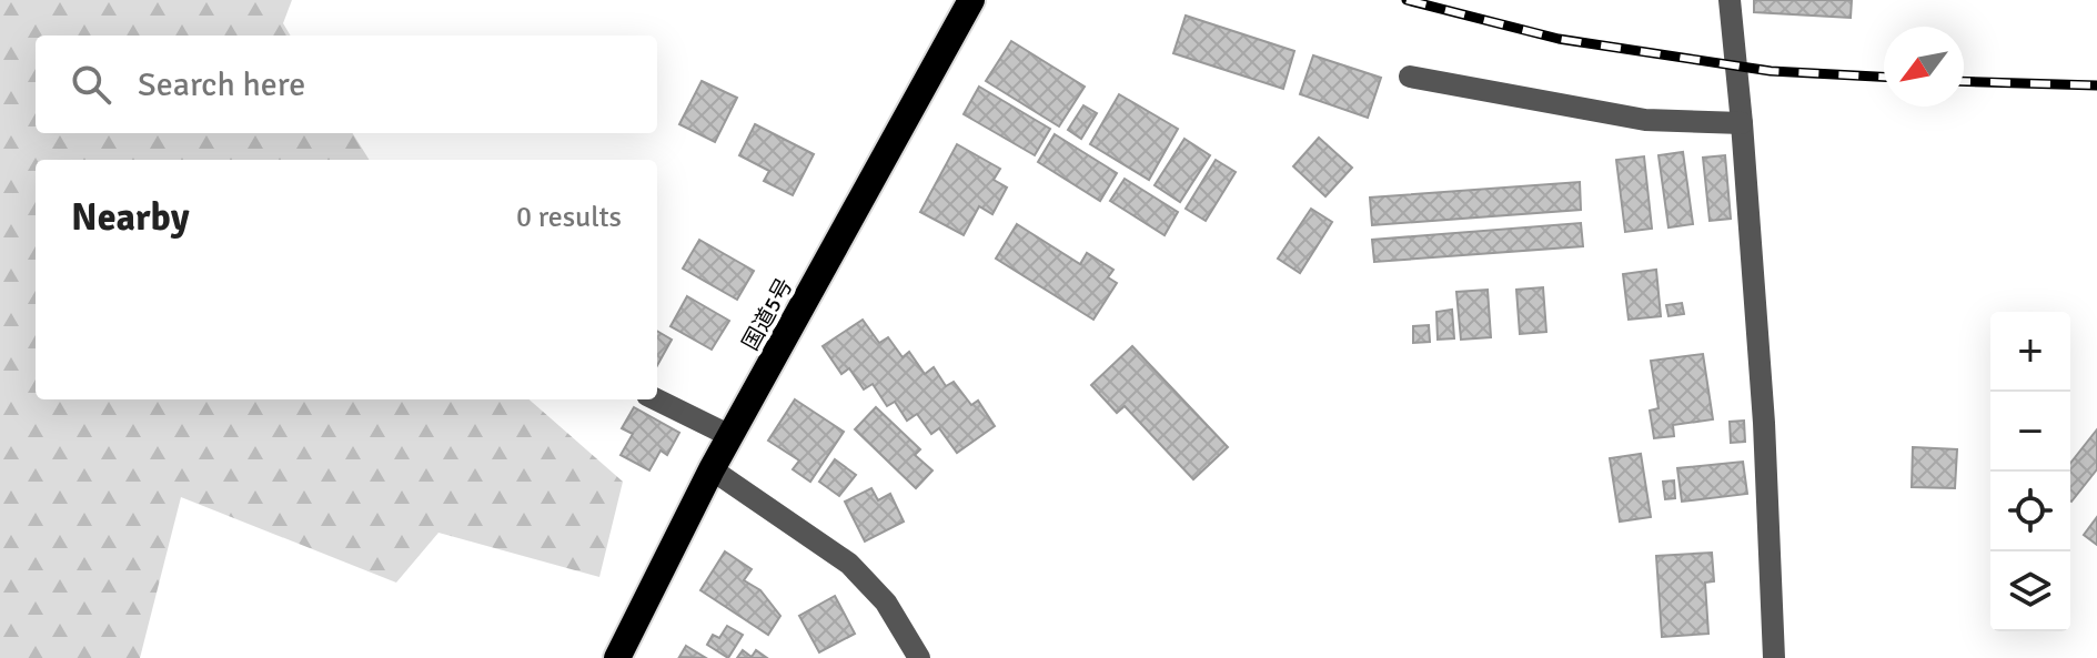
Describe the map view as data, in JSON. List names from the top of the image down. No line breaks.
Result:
{"streets":{"highway":["国道5号"]},"north":"bottom left","page":{"search":"Search here","heading":["Nearby","0 results"],"map_buttons":["+","−"]}}
